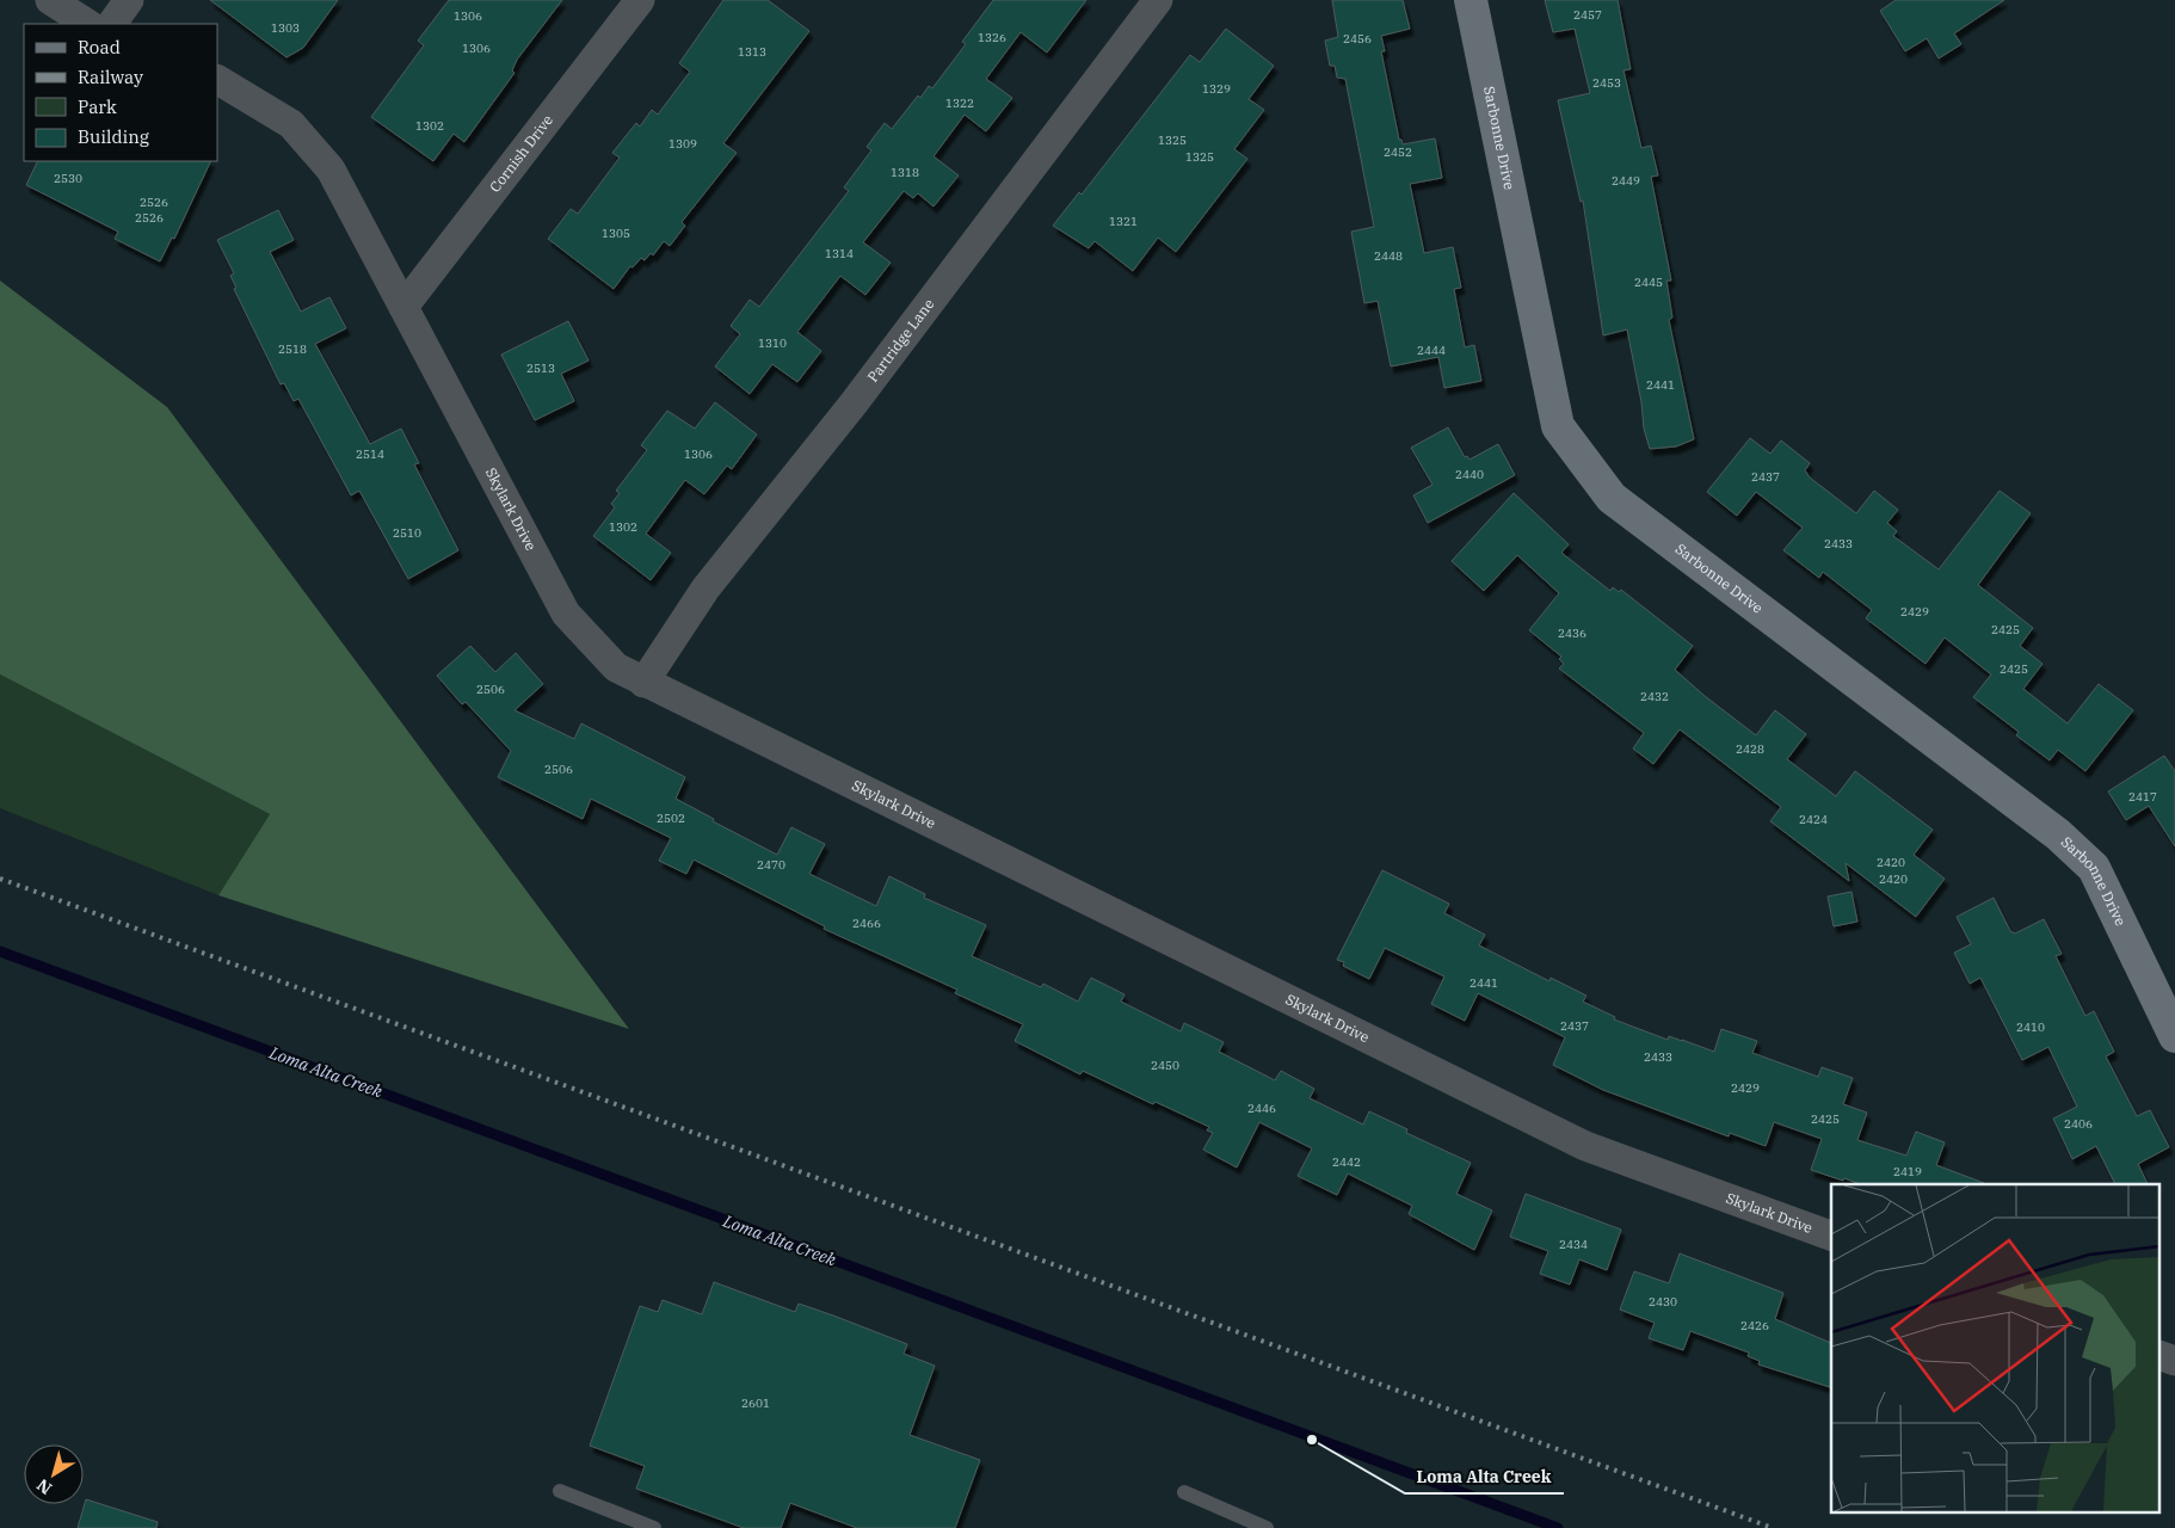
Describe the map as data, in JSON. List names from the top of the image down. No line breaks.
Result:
{"streets":{"street":["Sarbonne Drive","Cornish Drive","Partridge Lane","Skylark Drive"]},"crossings":[["Cornish Drive","Skylark Drive"],["Partridge Lane","Skylark Drive"]],"water":["Loma Alta Creek"],"places":["Loma Alta Creek"],"house_numbers":["2457","1306","1303","1326","2456","1306","1313","2453","1329","1322","1302","1325","1309","2452","1325","1318","2530","2449","2526","2526","1321","1305","1314","2448","2445","1310","2518","2444","2513","2441","2514","1306","2440","2437","1302","2510","2433","2429","2425","2436","2425","2506","2432","2428","2506","2417","2502","2424","2420","2470","2420","2466","2441","2437","2410","2433","2450","2429","2446","2425","2406","2442","2419","2434","2430","2426","2601"],"legend":["Road","Railway","Park","Building"],"north":"bottom left"}
